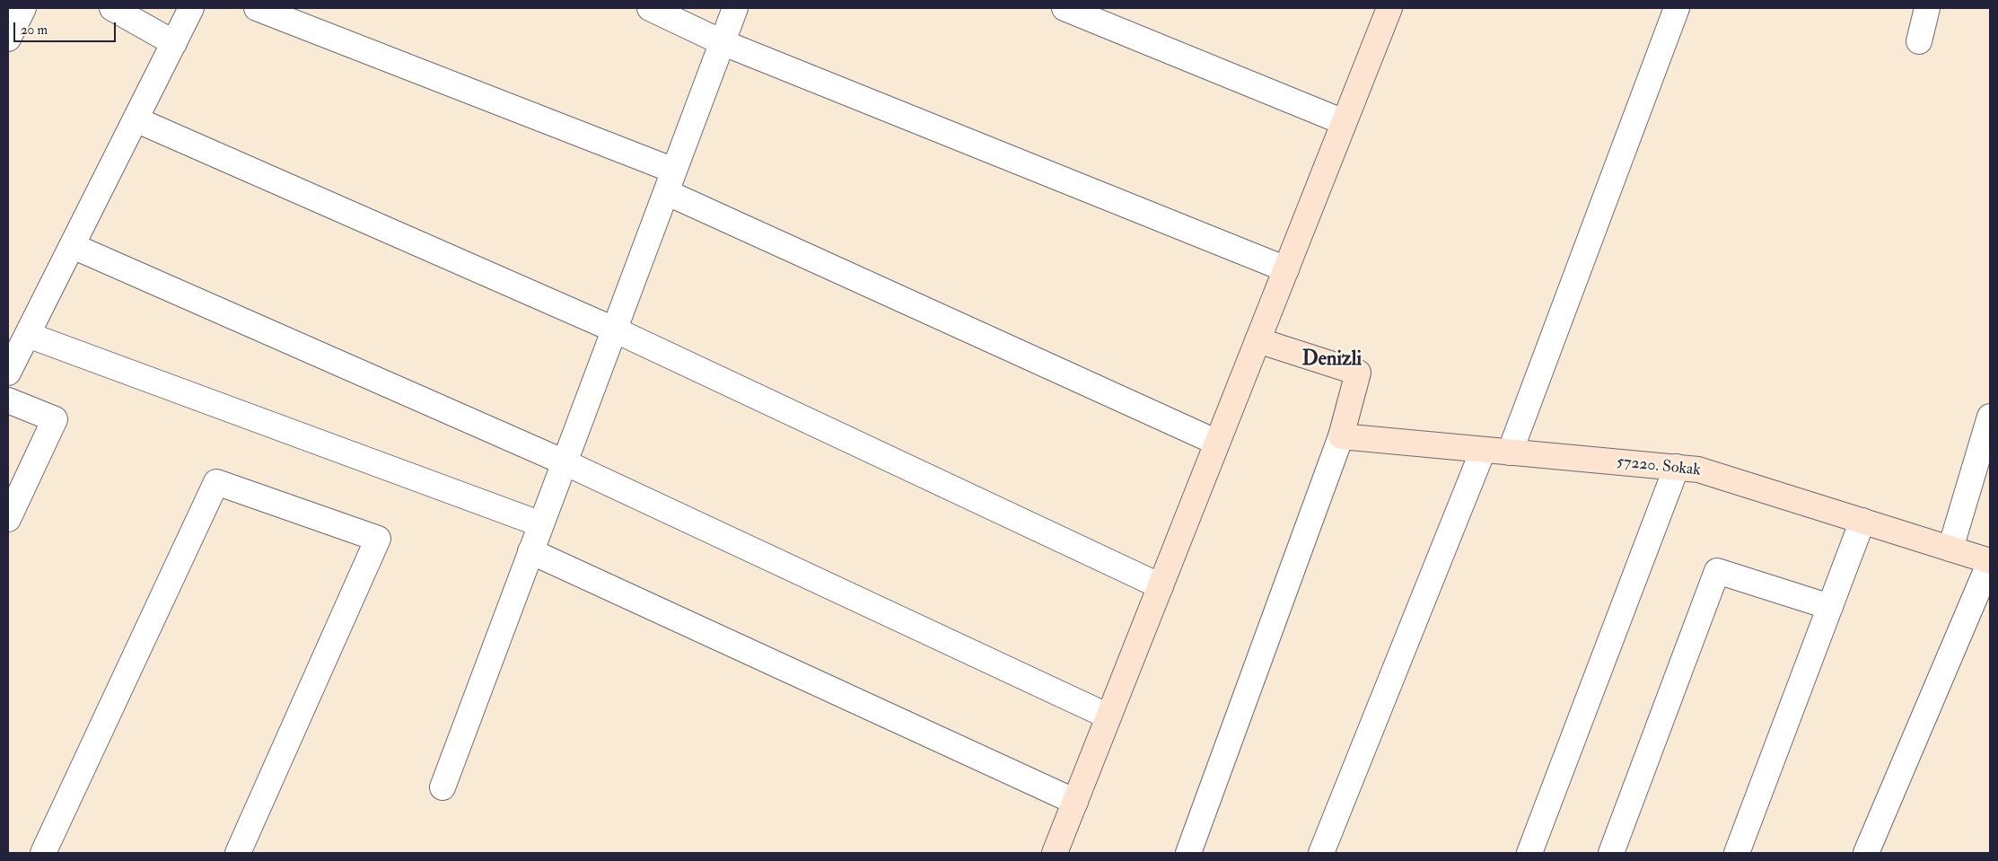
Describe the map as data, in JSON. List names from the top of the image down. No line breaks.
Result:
{"streets":{"street":["57220. Sokak"]},"districts":["Denizli"],"scale_bar":"20 m"}
